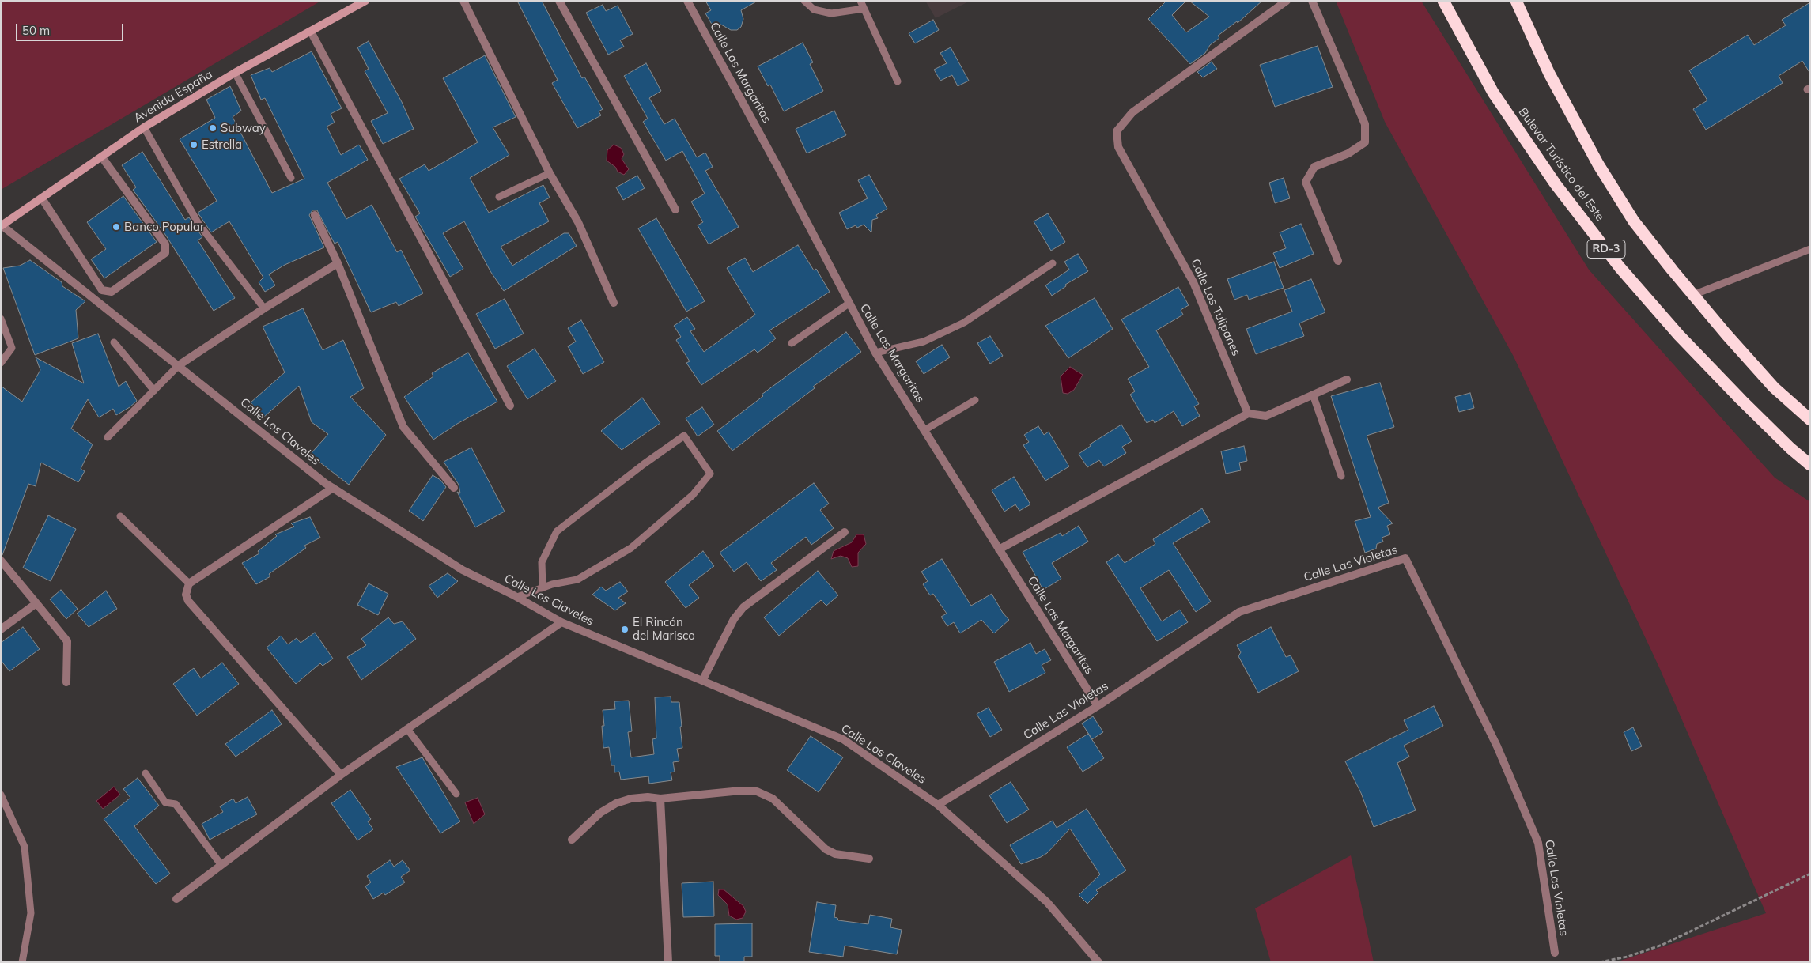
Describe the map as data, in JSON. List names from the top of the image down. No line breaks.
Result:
{"streets":{"highway":["Bulevar Turístico del Este","RD-3"],"street":["Calle Las Margaritas","Avenida España","Calle Los Tulipanes","Calle Los Claveles","Calle Las Violetas"]},"crossings":[["Calle Las Margaritas","Calle Las Violetas"],["Avenida España","Calle Los Claveles"],["Calle Los Claveles","Calle Las Violetas"]],"places":["Subway","Estrella","Banco Popular","El Rincón del Marisco"],"scale_bar":"50 m"}
